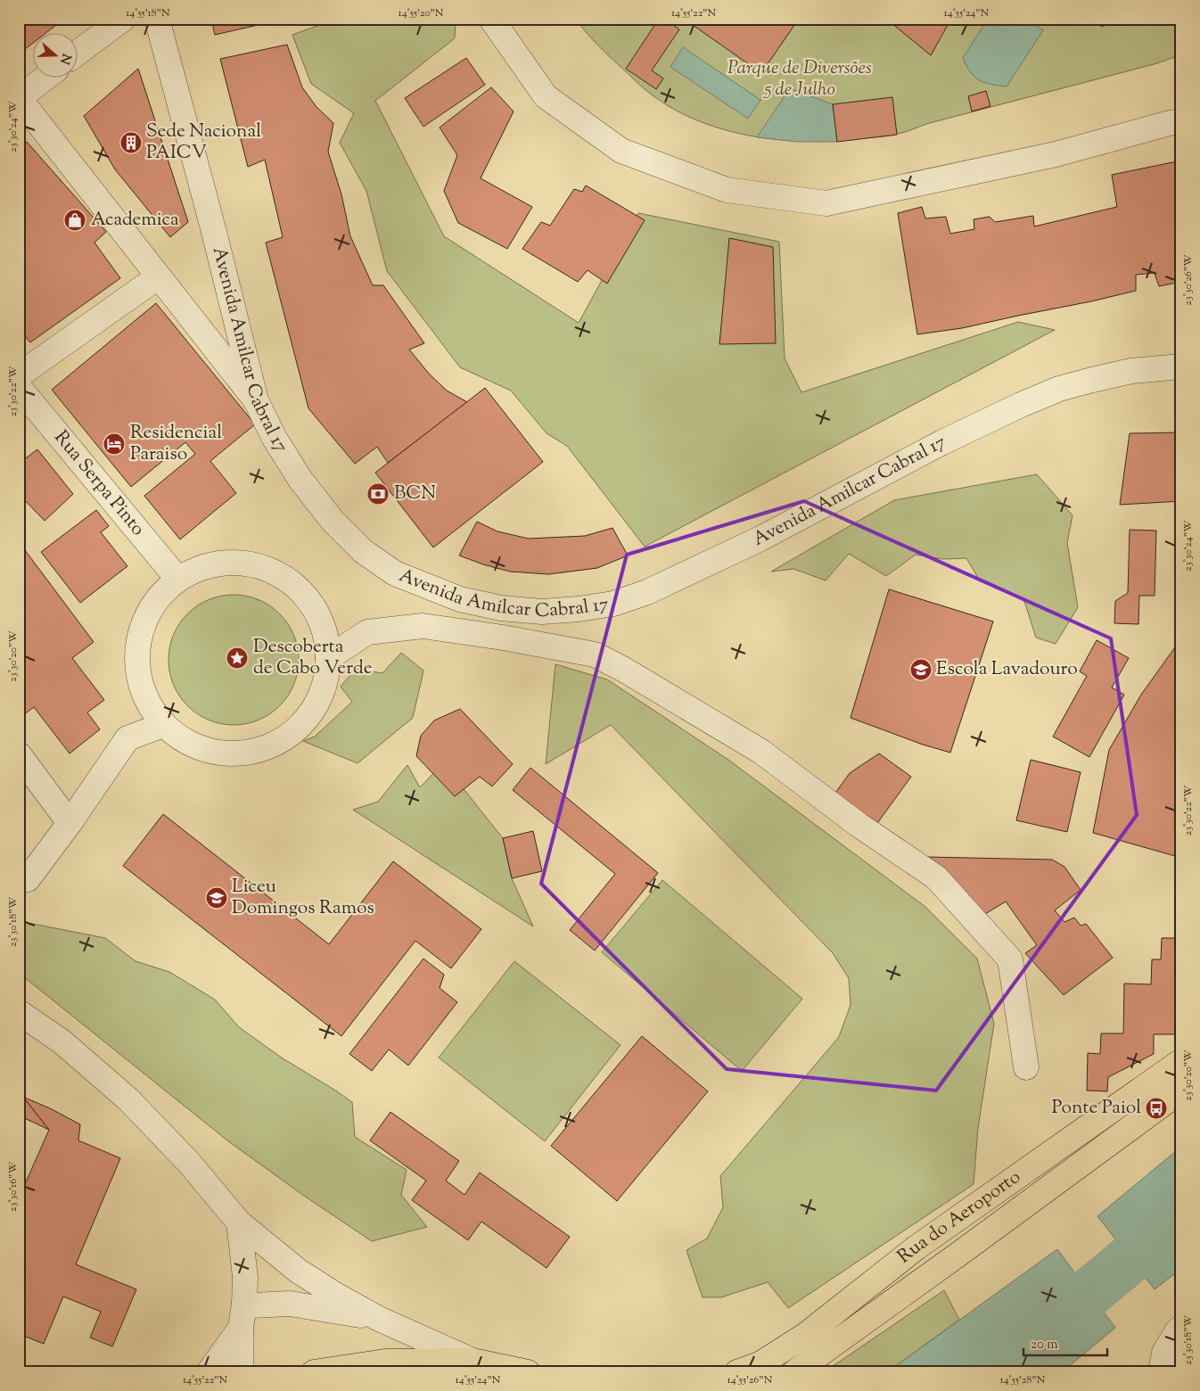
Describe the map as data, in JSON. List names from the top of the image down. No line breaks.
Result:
{"streets":{"main road":["Rua do Aeroporto"],"street":["Avenida Amilcar Cabral 17","Rua Serpa Pinto"]},"parks":["Parque de Diversões 5 de Julho"],"places":{"building":["Sede Nacional PAICV"],"shop":["Academica"],"hotel":["Residencial Paraiso"],"bank":["BCN"],"place":["Descoberta de Cabo Verde"],"school or university":["Escola Lavadouro","Liceu Domingos Ramos"],"bus stop":["Ponte Paiol"]},"scale_bar":"20 m","north":"right","coordinates":["14°55'18\"N","14°55'20\"N","14°55'22\"N","14°55'24\"N","23°30'24\"W","23°30'26\"W","23°30'22\"W","23°30'20\"W","23°30'18\"W","23°30'16\"W","14°55'26\"N","14°55'28\"N"]}
